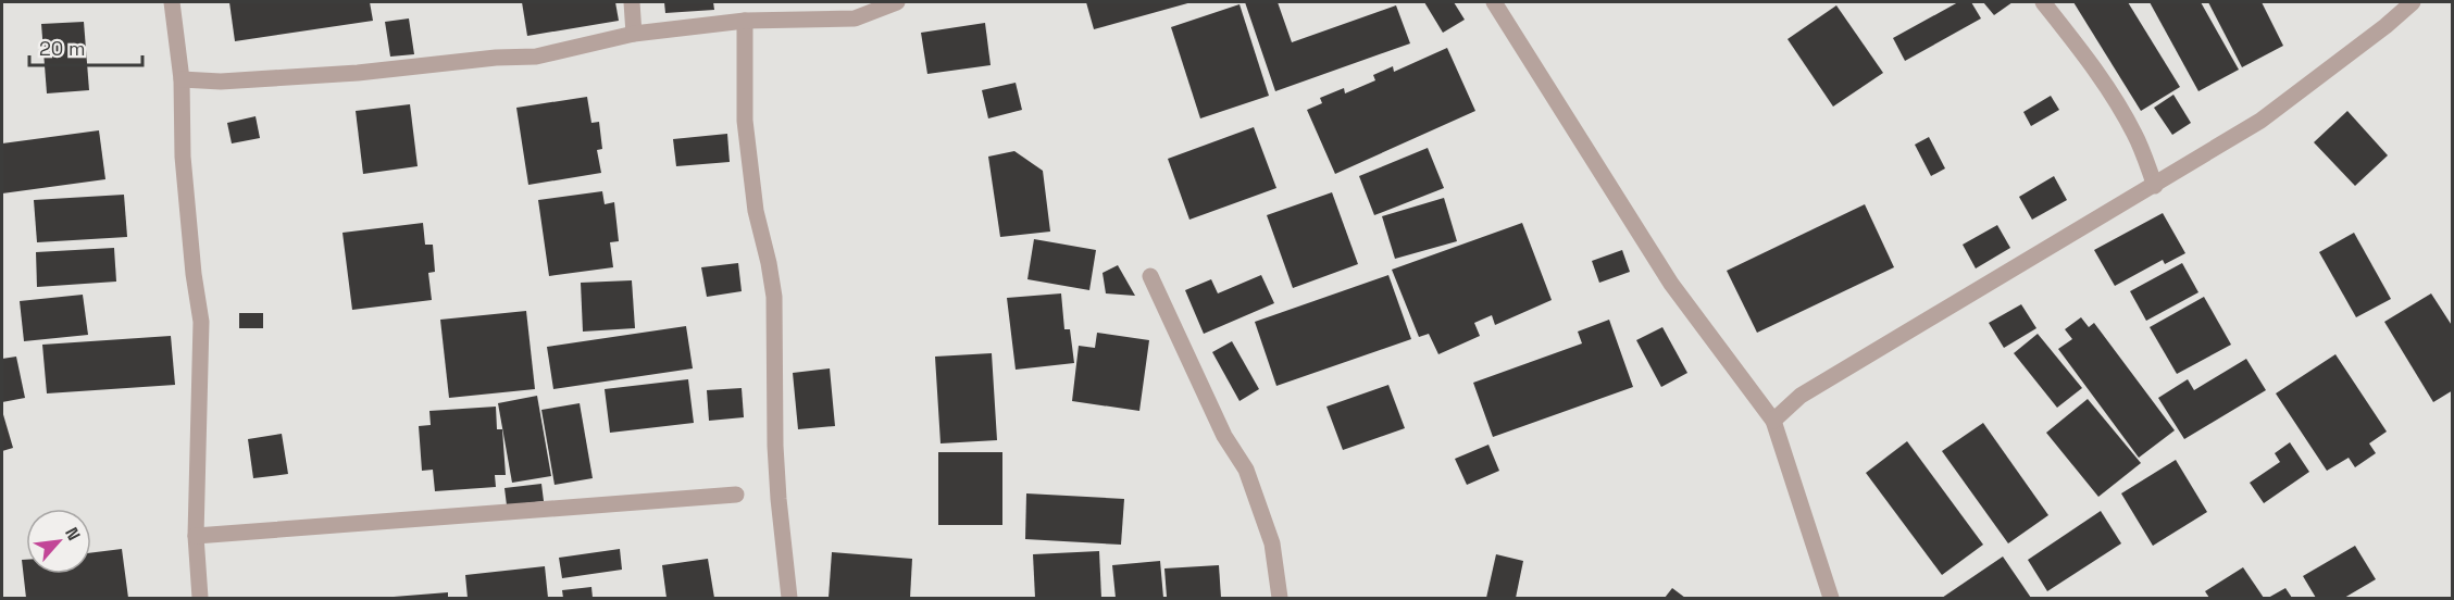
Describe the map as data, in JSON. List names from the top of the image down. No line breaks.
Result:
{"scale_bar":"20 m","north":"top right"}
